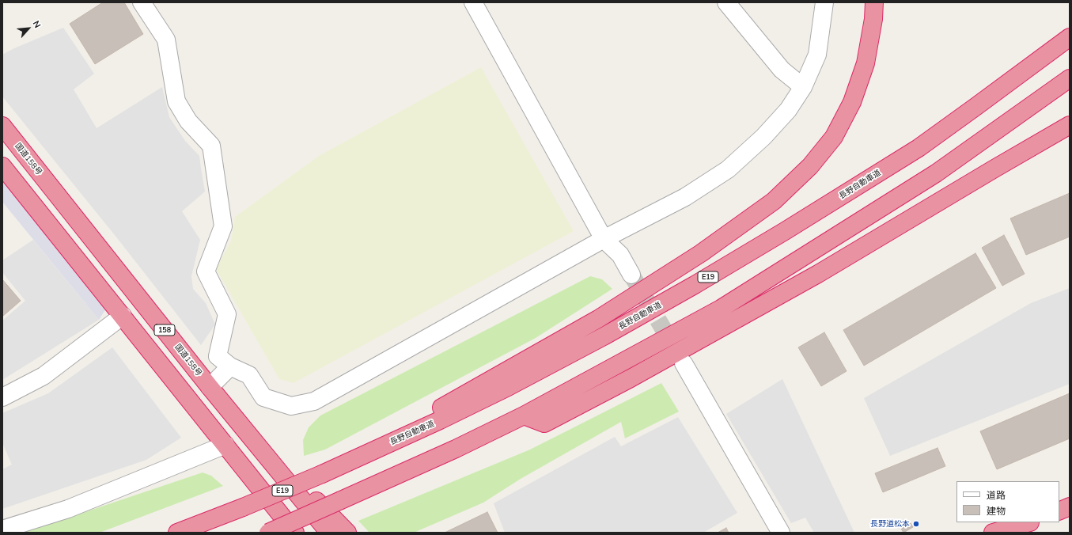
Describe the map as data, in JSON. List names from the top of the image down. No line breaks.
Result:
{"streets":{"highway":["国道158号","長野自動車道","E19","158"]},"places":["長野道松本"],"legend":["道路","建物"],"north":"top right"}
